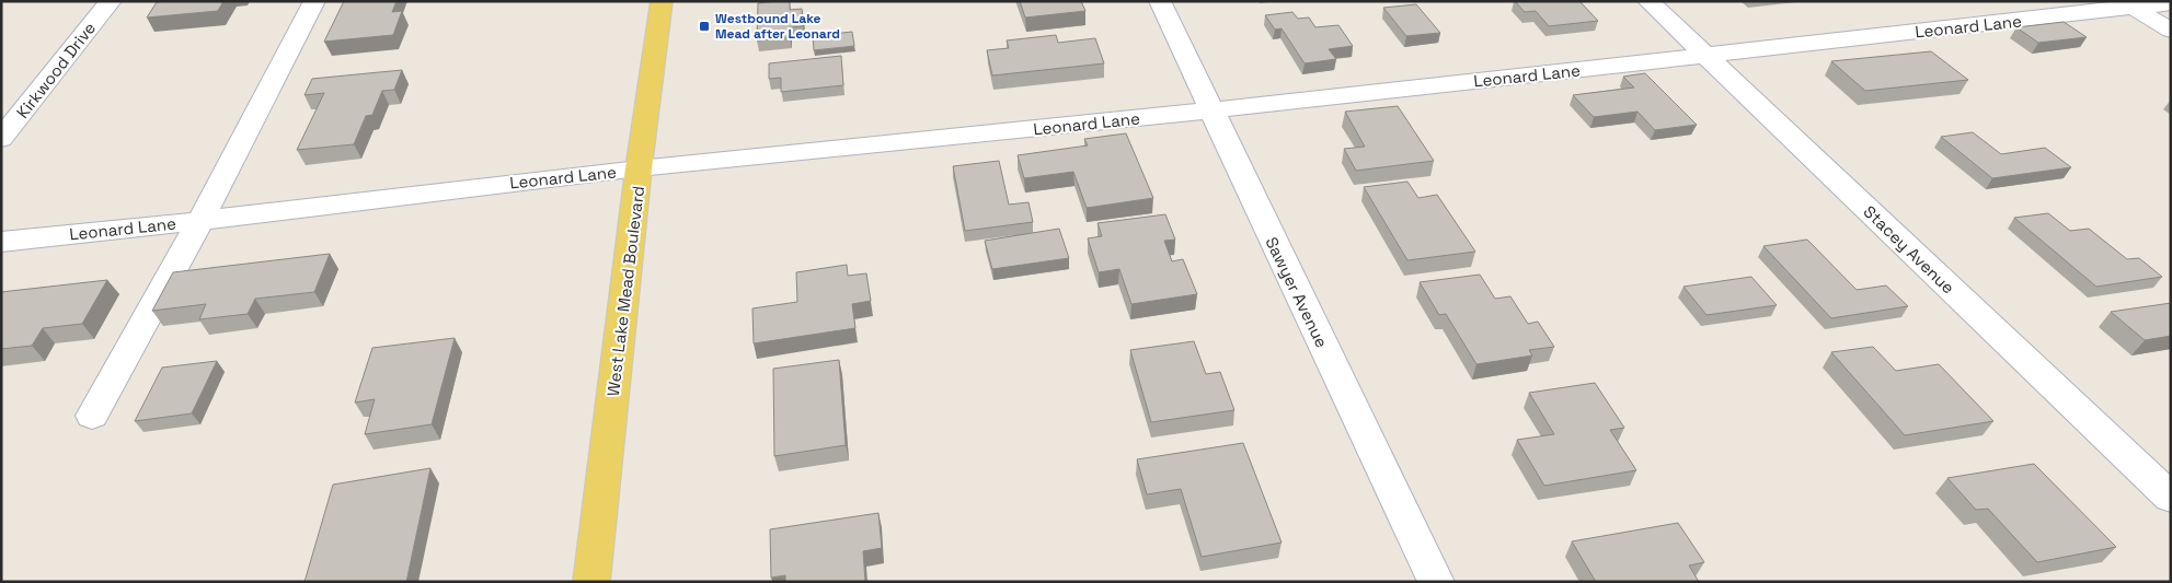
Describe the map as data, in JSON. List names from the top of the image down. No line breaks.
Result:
{"streets":{"main road":["West Lake Mead Boulevard"],"street":["Leonard Lane","Kirkwood Drive","Stacey Avenue","Sawyer Avenue"]},"crossings":[["Leonard Lane","Stacey Avenue"],["Leonard Lane","West Lake Mead Boulevard"],["Leonard Lane","Sawyer Avenue"]],"places":{"transit":["Westbound Lake Mead after Leonard"]}}
